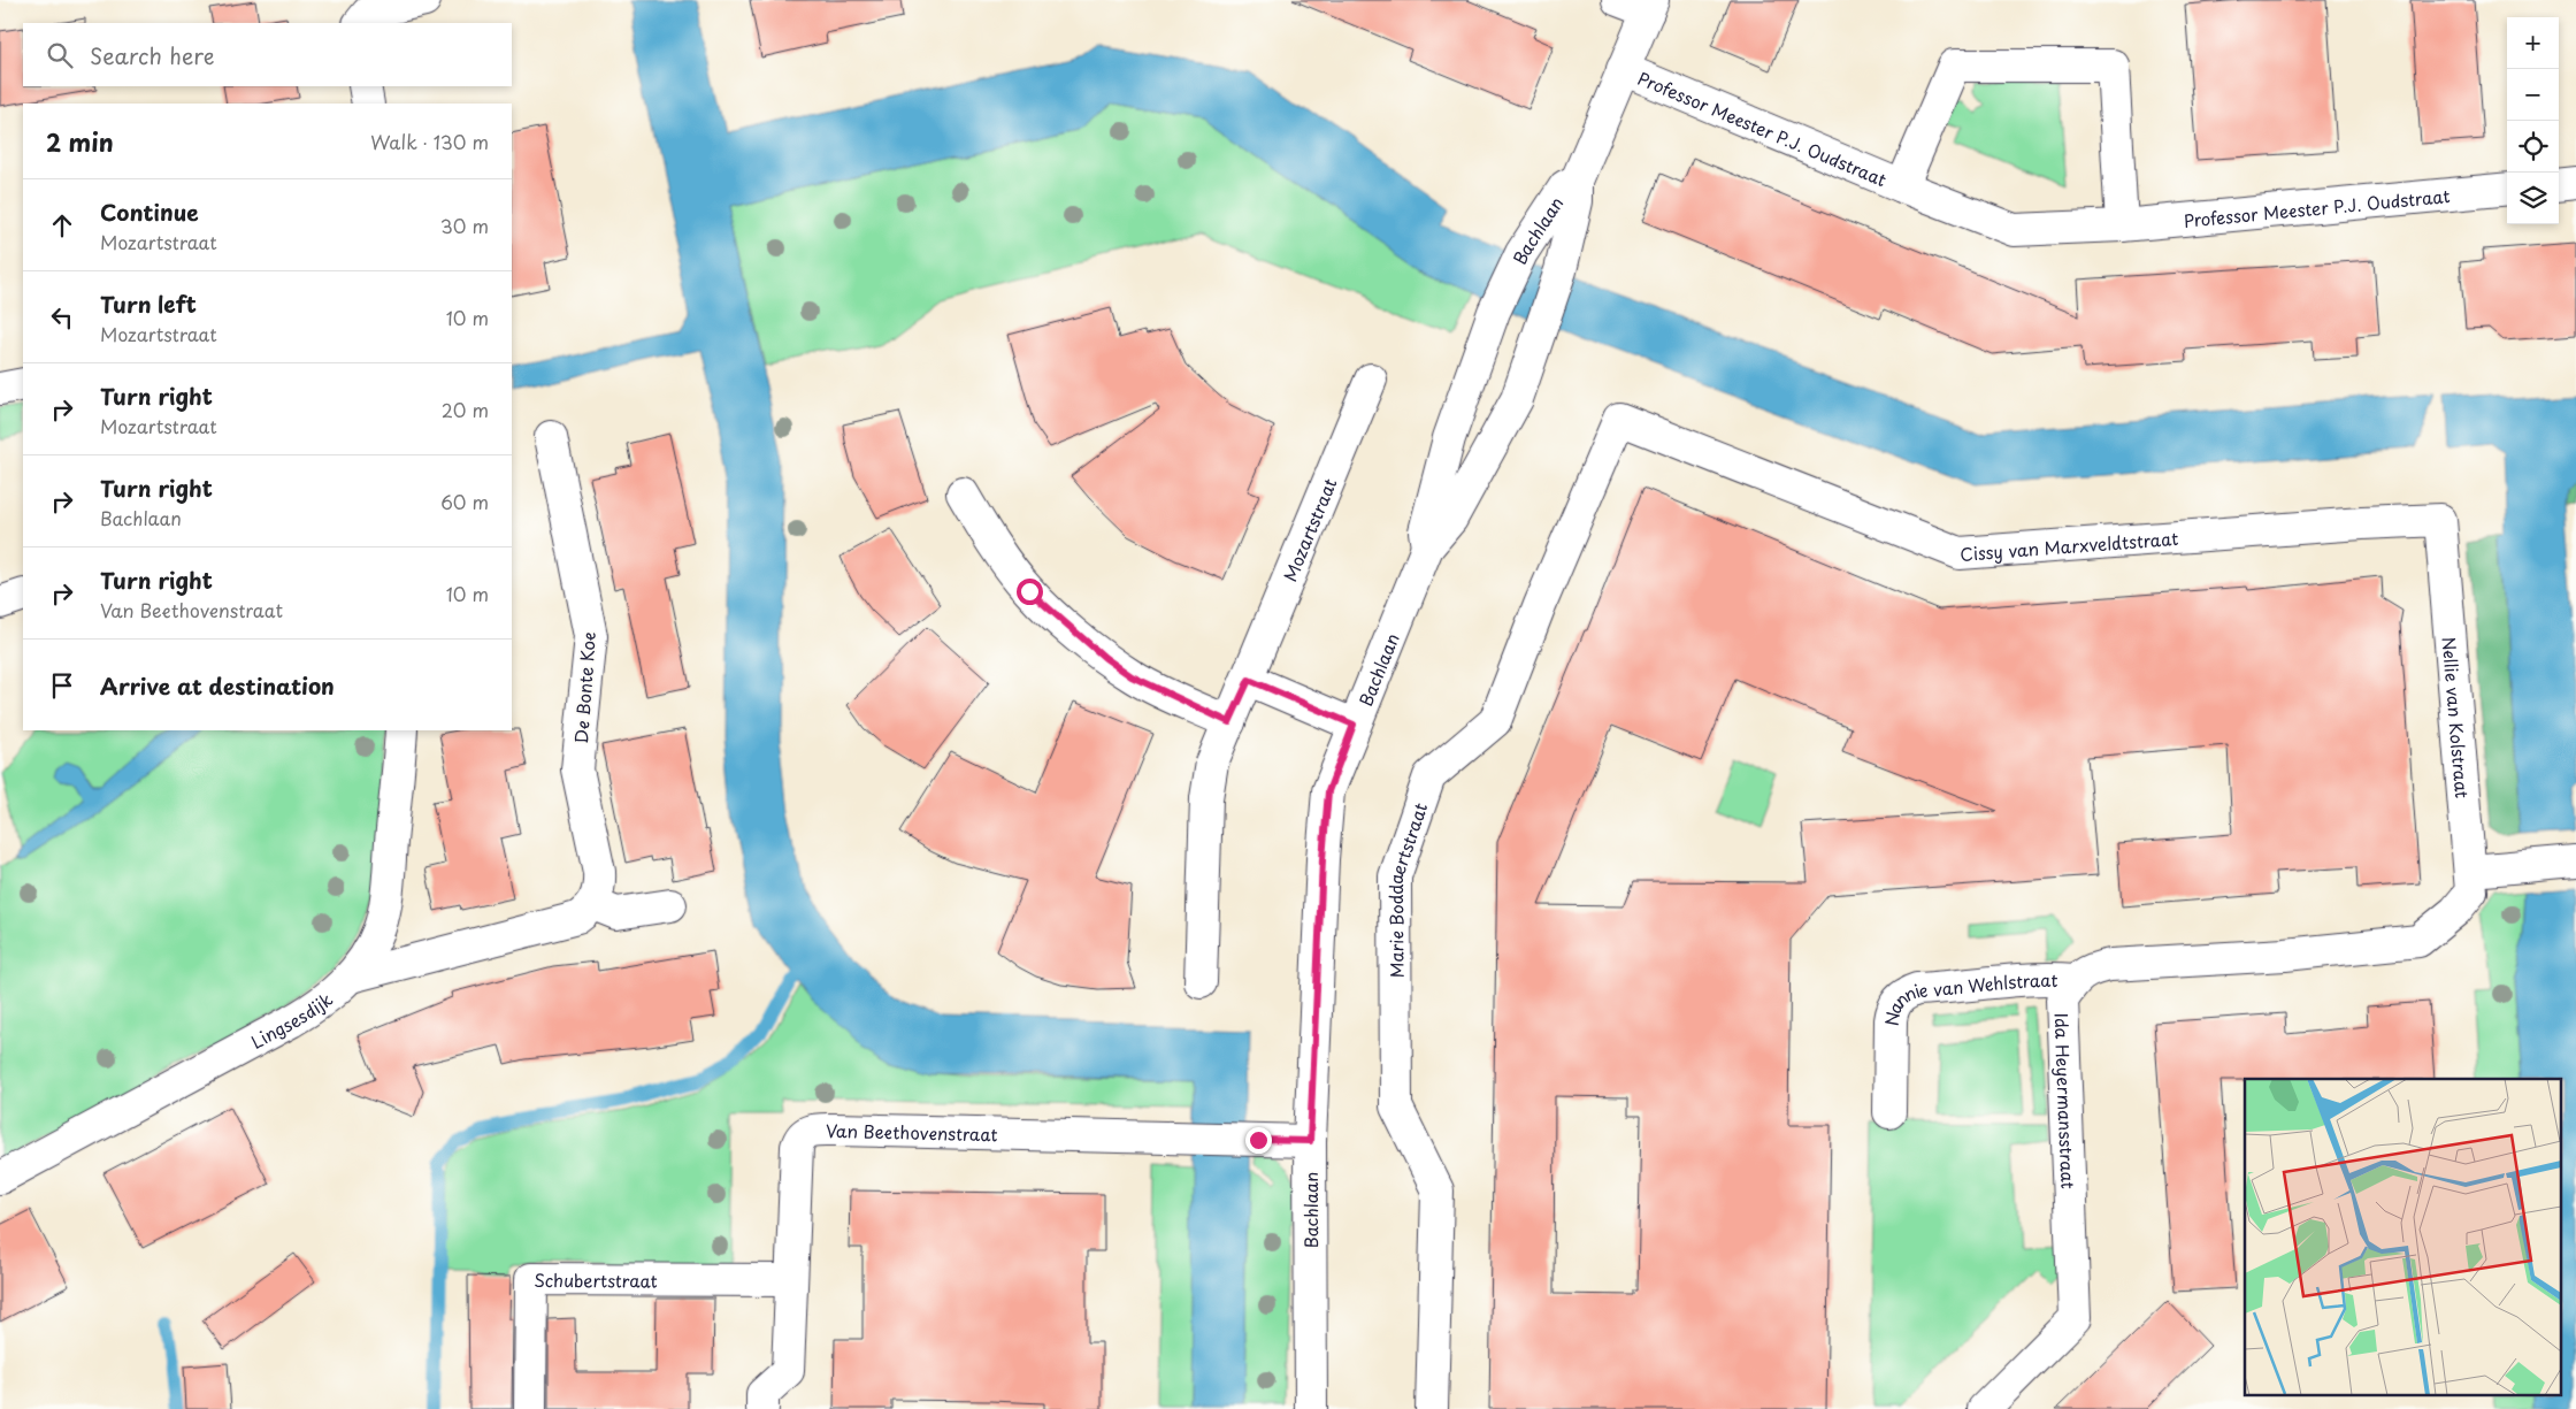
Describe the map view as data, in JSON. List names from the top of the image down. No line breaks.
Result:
{"streets":{"street":["Professor Meester P.J. Oudstraat","Bachlaan","Mozartstraat","Cissy van Marxveldtstraat","De Bonte Koe","Nellie van Kolstraat","Marie Boddaertstraat","Nannie van Wehlstraat","Lingsesdijk","Ida Heyermansstraat","Van Beethovenstraat","Schubertstraat"]},"crossings":[["Professor Meester P.J. Oudstraat","Bachlaan"],["Bachlaan","Van Beethovenstraat"],["Cissy van Marxveldtstraat","Nellie van Kolstraat"],["Cissy van Marxveldtstraat","Marie Boddaertstraat"],["Nellie van Kolstraat","Nannie van Wehlstraat"],["Nellie van Kolstraat","Ida Heyermansstraat"],["Nannie van Wehlstraat","Ida Heyermansstraat"],["Van Beethovenstraat","Schubertstraat"]],"page":{"map_buttons":["+","−"],"search":"Search here","heading":["2 min","Walk · 130 m"],"list":[["Continue","Mozartstraat","30 m"],["Turn left","Mozartstraat","10 m"],["Turn right","Mozartstraat","20 m"],["Turn right","Bachlaan","60 m"],["Turn right","Van Beethovenstraat","10 m"],"Arrive at destination"]}}
